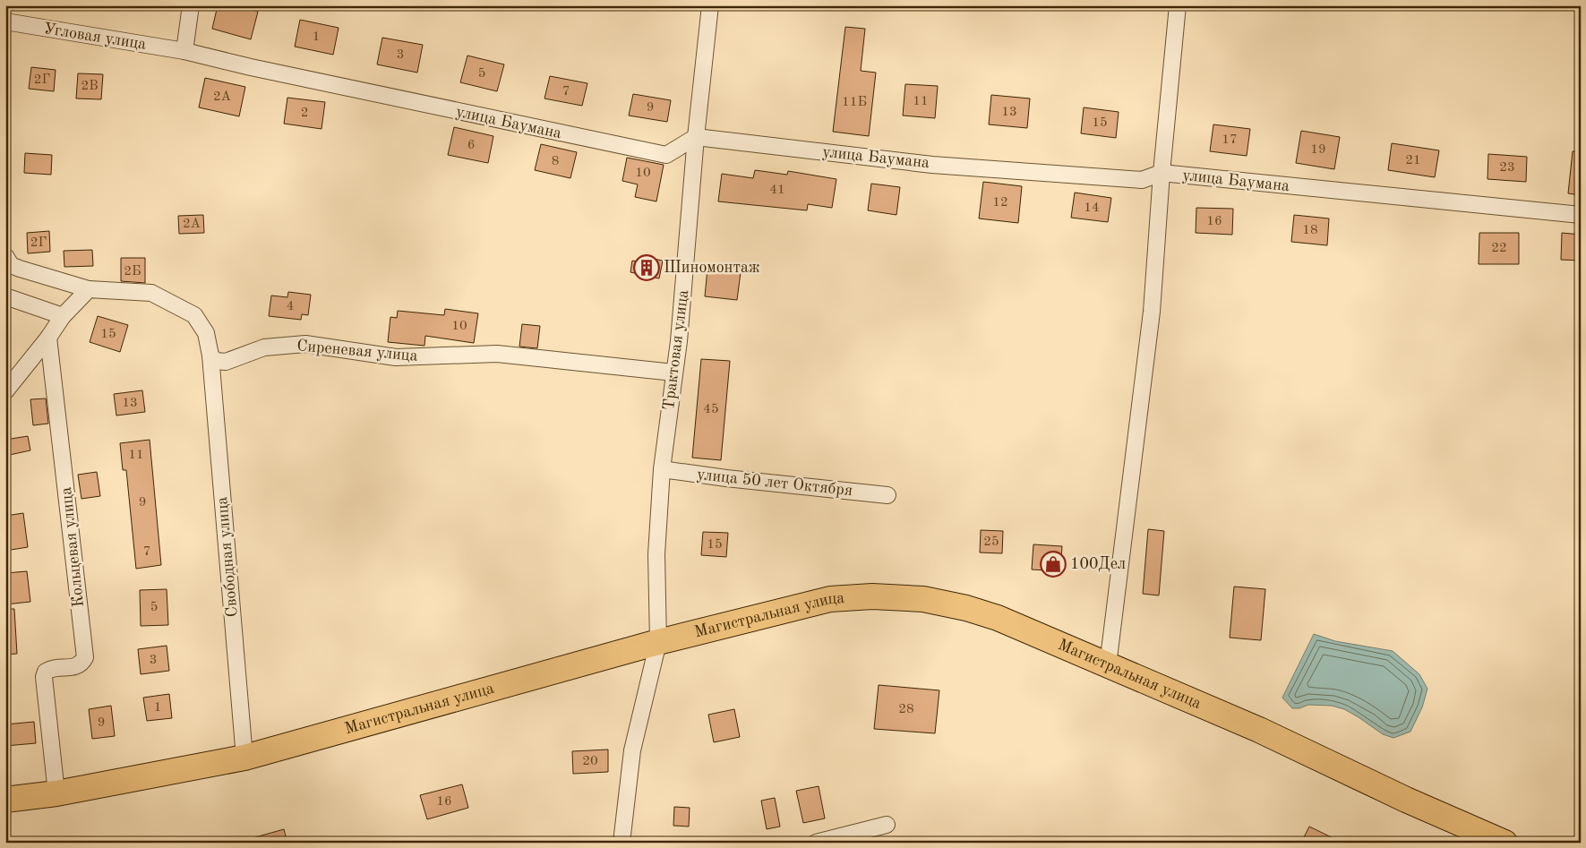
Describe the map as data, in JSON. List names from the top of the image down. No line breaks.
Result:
{"streets":{"main road":["Магистральная улица"],"street":["Угловая улица","улица Баумана","Трактовая улица","Сиреневая улица","улица 50 лет Октября","Кольцевая улица","Свободная улица"]},"crossings":[["Угловая улица","улица Баумана"],["улица Баумана","Трактовая улица"],["Трактовая улица","Сиреневая улица"],["Трактовая улица","улица 50 лет Октября"],["Трактовая улица","Магистральная улица"],["Сиреневая улица","Свободная улица"],["Кольцевая улица","Магистральная улица"],["Свободная улица","Магистральная улица"]],"places":{"building":["Шиномонтаж"],"shop":["100Дел"]},"house_numbers":["1","3","5","2Г","2В","7","2А","11","11Б","9","13","2","15","17","6","19","21","8","23","10","41","12","14","16","2А","18","2Г","22","2Б","4","10","15","13","45","11","9","25","15","7","5","3","1","28","9","20","16"]}
